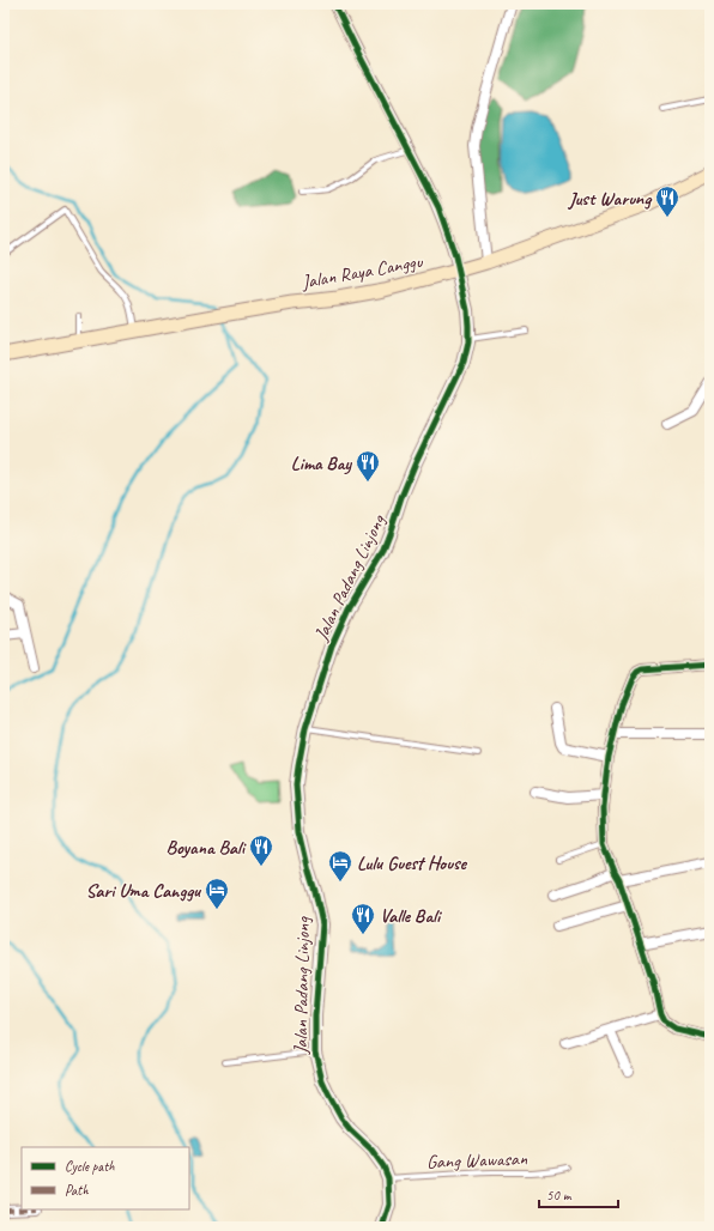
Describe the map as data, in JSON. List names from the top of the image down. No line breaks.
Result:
{"streets":{"main road":["Jalan Raya Canggu"],"street":["Jalan Padang Linjong"],"lane":["Gang Wawasan"]},"crossings":[["Jalan Raya Canggu","Jalan Padang Linjong"],["Jalan Padang Linjong","Gang Wawasan"]],"places":{"restaurant":["Just Warung","Lima Bay","Boyana Bali","Valle Bali"],"hotel":["Lulu Guest House","Sari Uma Canggu"]},"legend":["Cycle path","Path"],"scale_bar":"50 m"}
